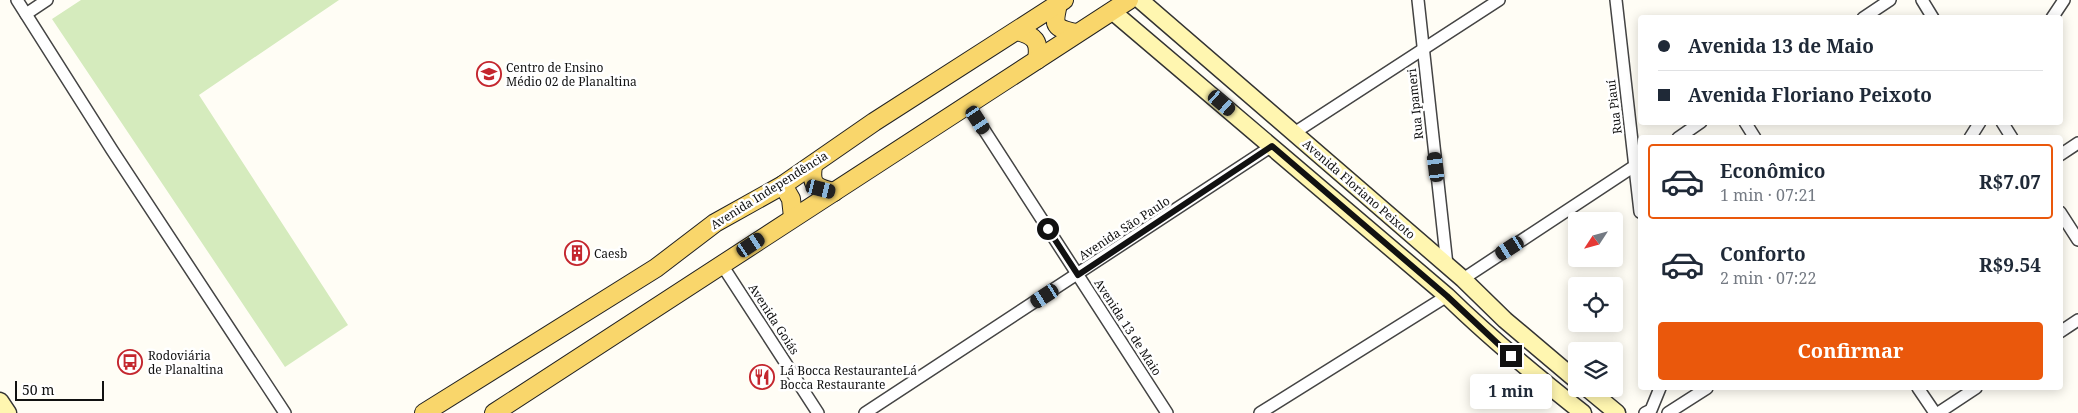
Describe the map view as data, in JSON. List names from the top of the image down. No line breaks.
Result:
{"streets":{"main road":["Avenida Independência"],"street":["Rua Ipameri","Rua Piauí","Avenida Floriano Peixoto","Avenida São Paulo","Avenida Goiás","Avenida 13 de Maio"]},"crossings":[["Rua Ipameri","Avenida Floriano Peixoto"],["Avenida Floriano Peixoto","Avenida São Paulo"],["Avenida São Paulo","Avenida 13 de Maio"]],"places":{"school or university":["Centro de Ensino Médio 02 de Planaltina"],"building":["Caesb"],"bus stop":["Rodoviária de Planaltina"],"restaurant":["Lá Bocca RestauranteLá Bocca Restaurante"]},"scale_bar":"50 m","north":"bottom left","page":{"banner":["Avenida 13 de Maio","Avenida Floriano Peixoto"],"list":[{"name":"Econômico","note":"1 min · 07:21","value":"R$7.07"},{"name":"Conforto","note":"2 min · 07:22","value":"R$9.54"}],"buttons":"Confirmar","bubble":"1 min","scale":"50 m"}}
